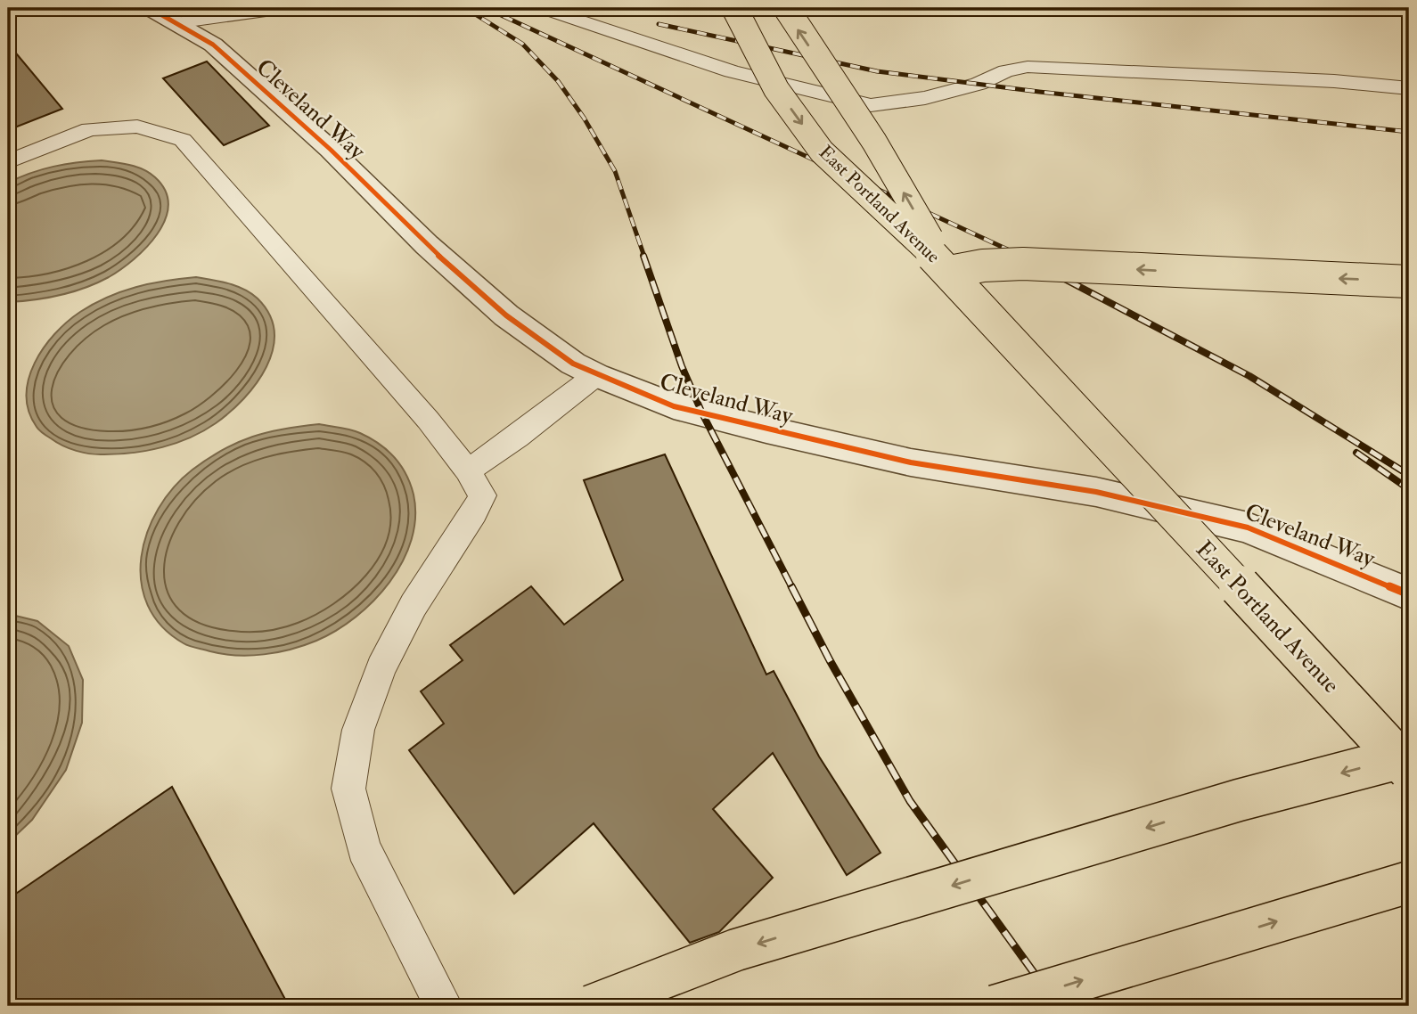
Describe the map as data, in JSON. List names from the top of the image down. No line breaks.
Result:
{"streets":{"main road":["East Portland Avenue"],"street":["Cleveland Way"]}}
